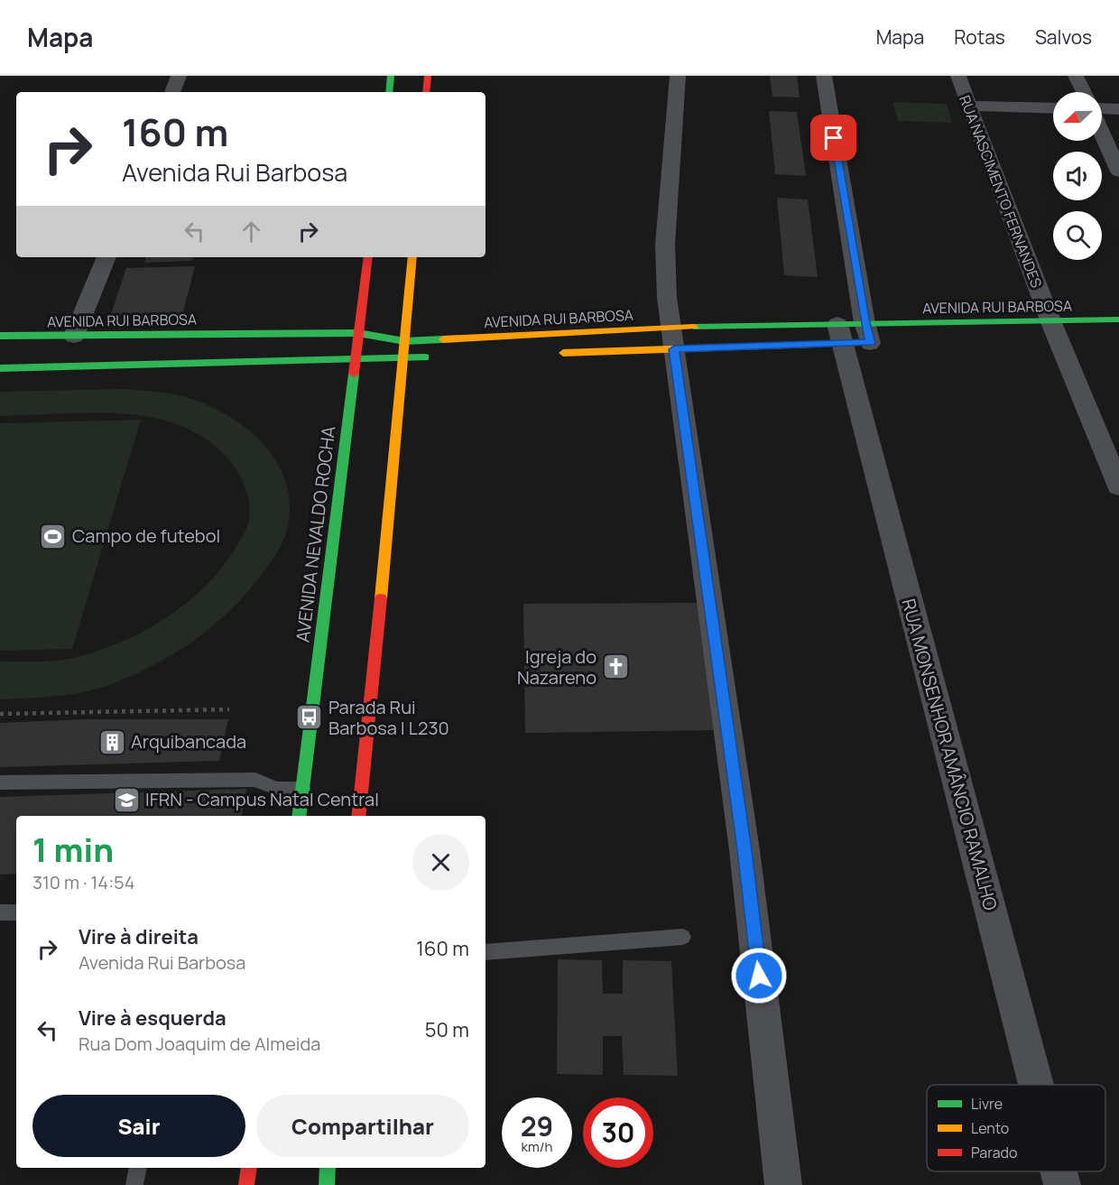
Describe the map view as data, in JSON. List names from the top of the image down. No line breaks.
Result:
{"streets":{"main road":["AVENIDA RUI BARBOSA","AVENIDA NEVALDO ROCHA"],"street":["RUA NASCIMENTO FERNANDES","RUA MONSENHOR AMÂNCIO RAMALHO"]},"crossings":[["RUA NASCIMENTO FERNANDES","AVENIDA RUI BARBOSA"],["AVENIDA RUI BARBOSA","AVENIDA NEVALDO ROCHA"],["AVENIDA RUI BARBOSA","RUA MONSENHOR AMÂNCIO RAMALHO"]],"places":{"sports":["Campo de futebol"],"church":["Igreja do Nazareno"],"bus stop":["Parada Rui Barbosa | L230"],"building":["Arquibancada"],"school or university":["IFRN - Campus Natal Central"]},"legend":["Livre","Lento","Parado"],"north":"left","page":{"header":"Mapa","nav":["Mapa","Rotas","Salvos"],"turn":["160 m","Avenida Rui Barbosa"],"heading":["1 min","310 m · 14:54"],"list":[{"name":"Vire à direita","note":"Avenida Rui Barbosa","value":"160 m"},{"name":"Vire à esquerda","note":"Rua Dom Joaquim de Almeida","value":"50 m"}],"buttons":["Sair","Compartilhar"],"speed":"29 km/h","limit":"30"}}
